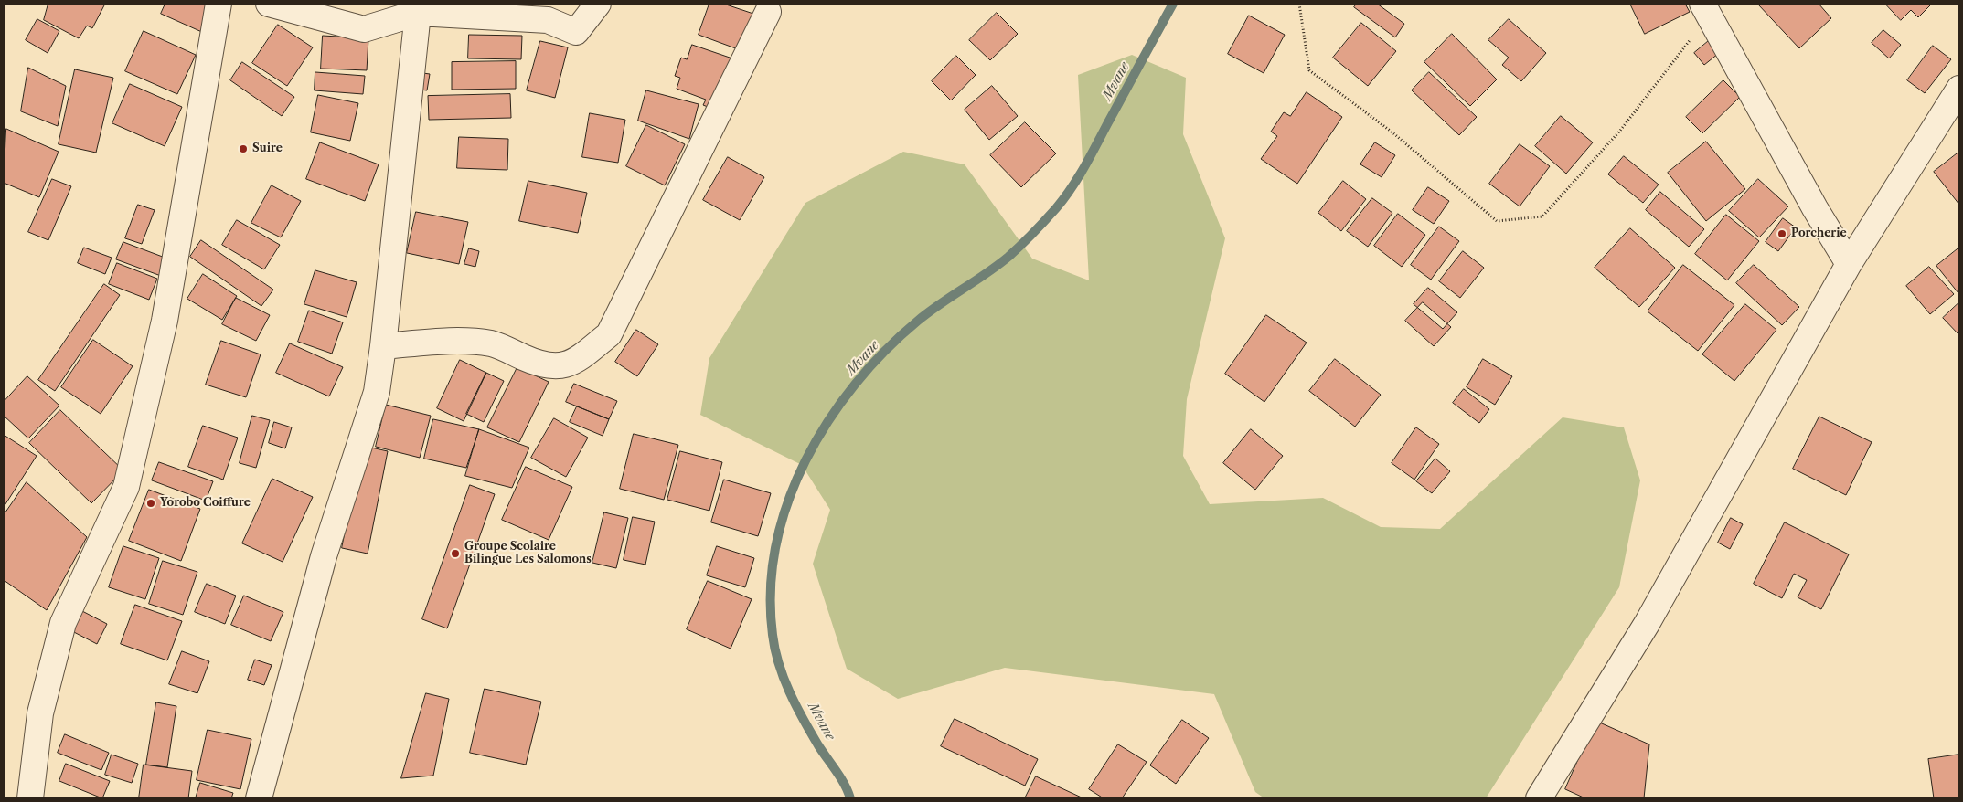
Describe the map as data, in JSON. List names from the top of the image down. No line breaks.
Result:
{"water":["Mvane"],"places":["Suire","Porcherie","Yorobo Coiffure","Groupe Scolaire Bilingue Les Salomons"]}
